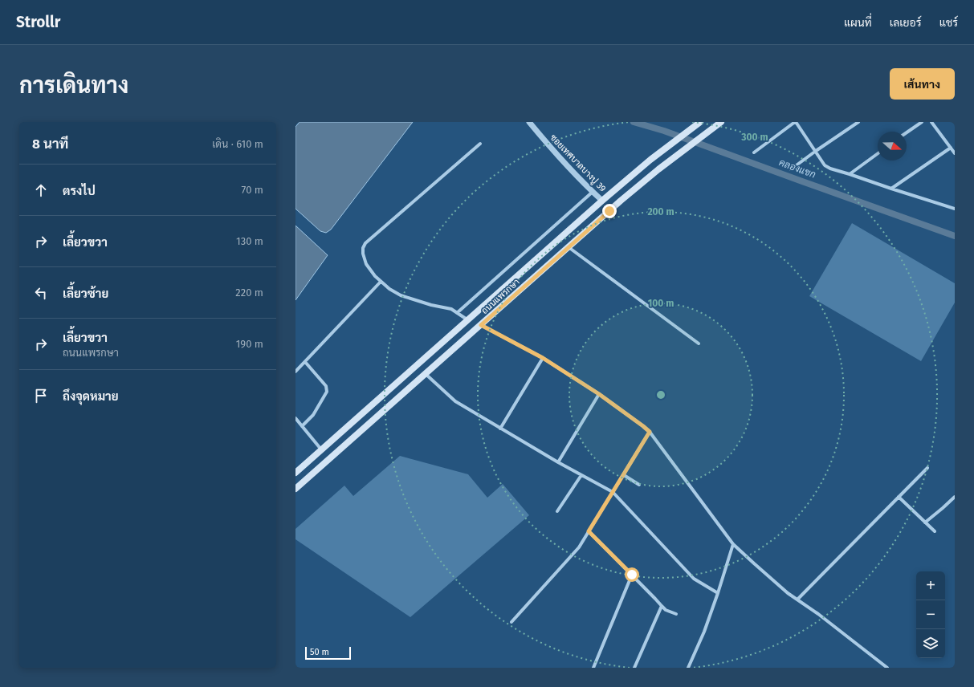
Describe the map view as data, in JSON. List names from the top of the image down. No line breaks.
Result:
{"streets":{"main road":["ถนนแพรกษา"],"street":["ซอยเทศบาลบางปู 39"]},"crossings":[["ซอยเทศบาลบางปู 39","ถนนแพรกษา"]],"water":["คลองแขก"],"scale_bar":"50 m","north":"right","page":{"header":"Strollr","nav":["แผนที่","เลเยอร์","แชร์"],"buttons":"เส้นทาง","title":"การเดินทาง","heading":["8 นาที","เดิน · 610 m"],"list":[["ตรงไป","70 m"],["เลี้ยวขวา","130 m"],["เลี้ยวซ้าย","220 m"],["เลี้ยวขวา","ถนนแพรกษา","190 m"],"ถึงจุดหมาย"],"map_buttons":["+","−"],"scale":"50 m"},"rings":["300 m","200 m","100 m"]}
